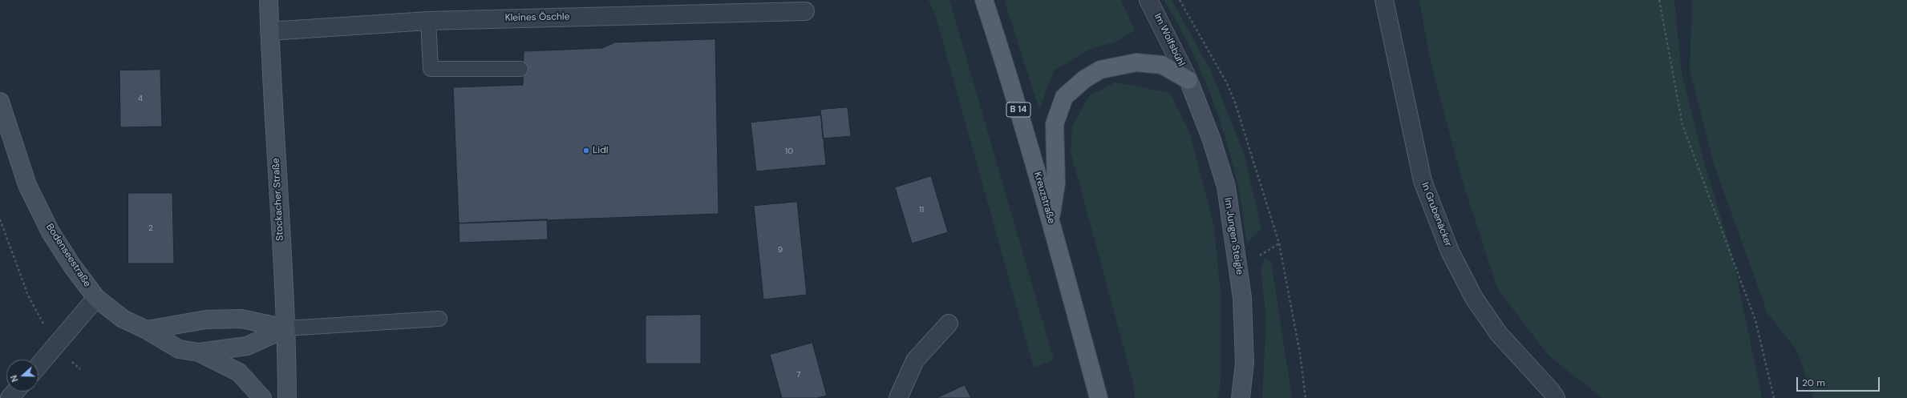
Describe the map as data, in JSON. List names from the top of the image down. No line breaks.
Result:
{"streets":{"main road":["B 14","Kreuzstraße"],"street":["Kleines Öschle","Im Wolfsbühl","Stockacher Straße","In Grubenäcker","Im Jungen Steigle","Bodenseestraße"]},"crossings":[["Kleines Öschle","Stockacher Straße"],["Im Wolfsbühl","Im Jungen Steigle"]],"places":["Lidl"],"house_numbers":["4","10","11","2","9","7"],"scale_bar":"20 m","north":"left"}
